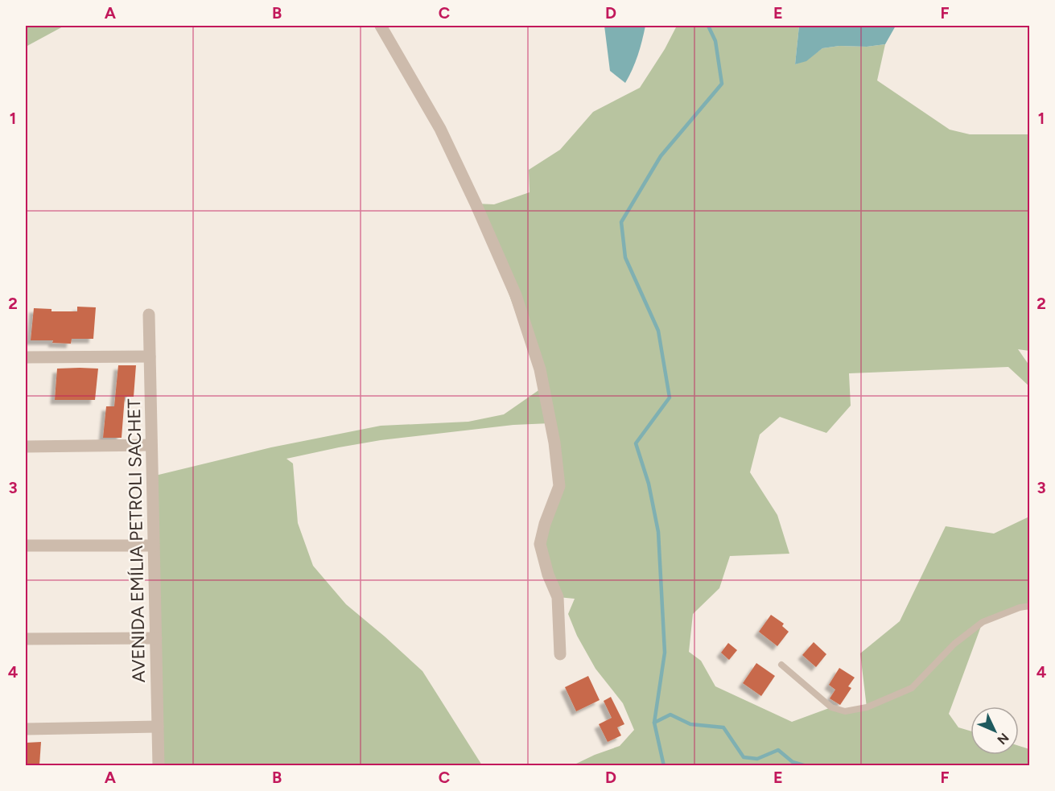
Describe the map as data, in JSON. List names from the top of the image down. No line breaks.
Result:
{"streets":{"street":["AVENIDA EMÍLIA PETROLI SACHET"]},"north":"bottom right","grid":{"columns":["A","B","C","D","E","F"],"rows":["1","2","3","4"]}}
